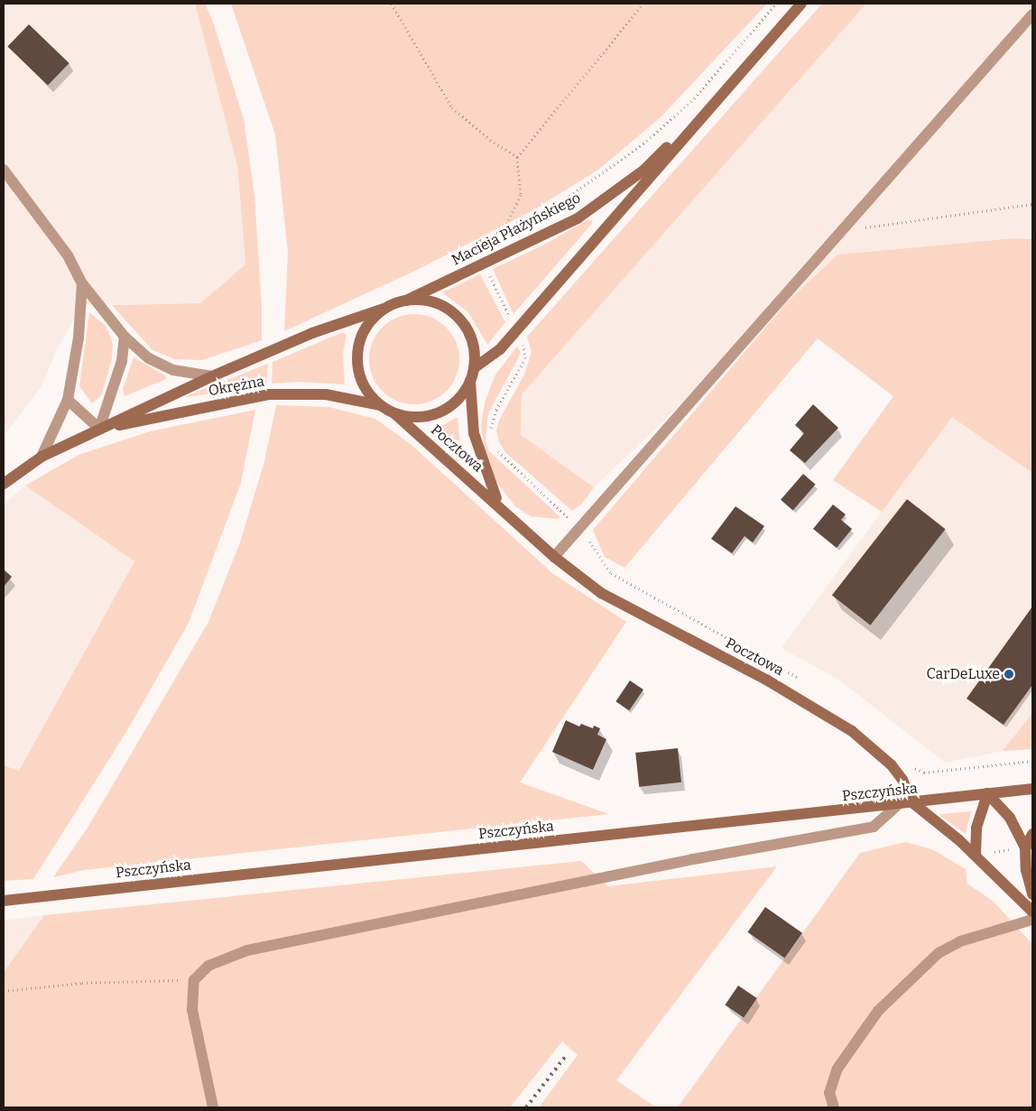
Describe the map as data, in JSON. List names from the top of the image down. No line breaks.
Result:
{"streets":{"street":["Macieja Płażyńskiego","Okrężna","Pocztowa","Pszczyńska"]},"crossings":[["Macieja Płażyńskiego","Okrężna"],["Macieja Płażyńskiego","Pocztowa"],["Okrężna","Pocztowa"],["Pocztowa","Pszczyńska"]],"places":["CarDeLuxe"]}
